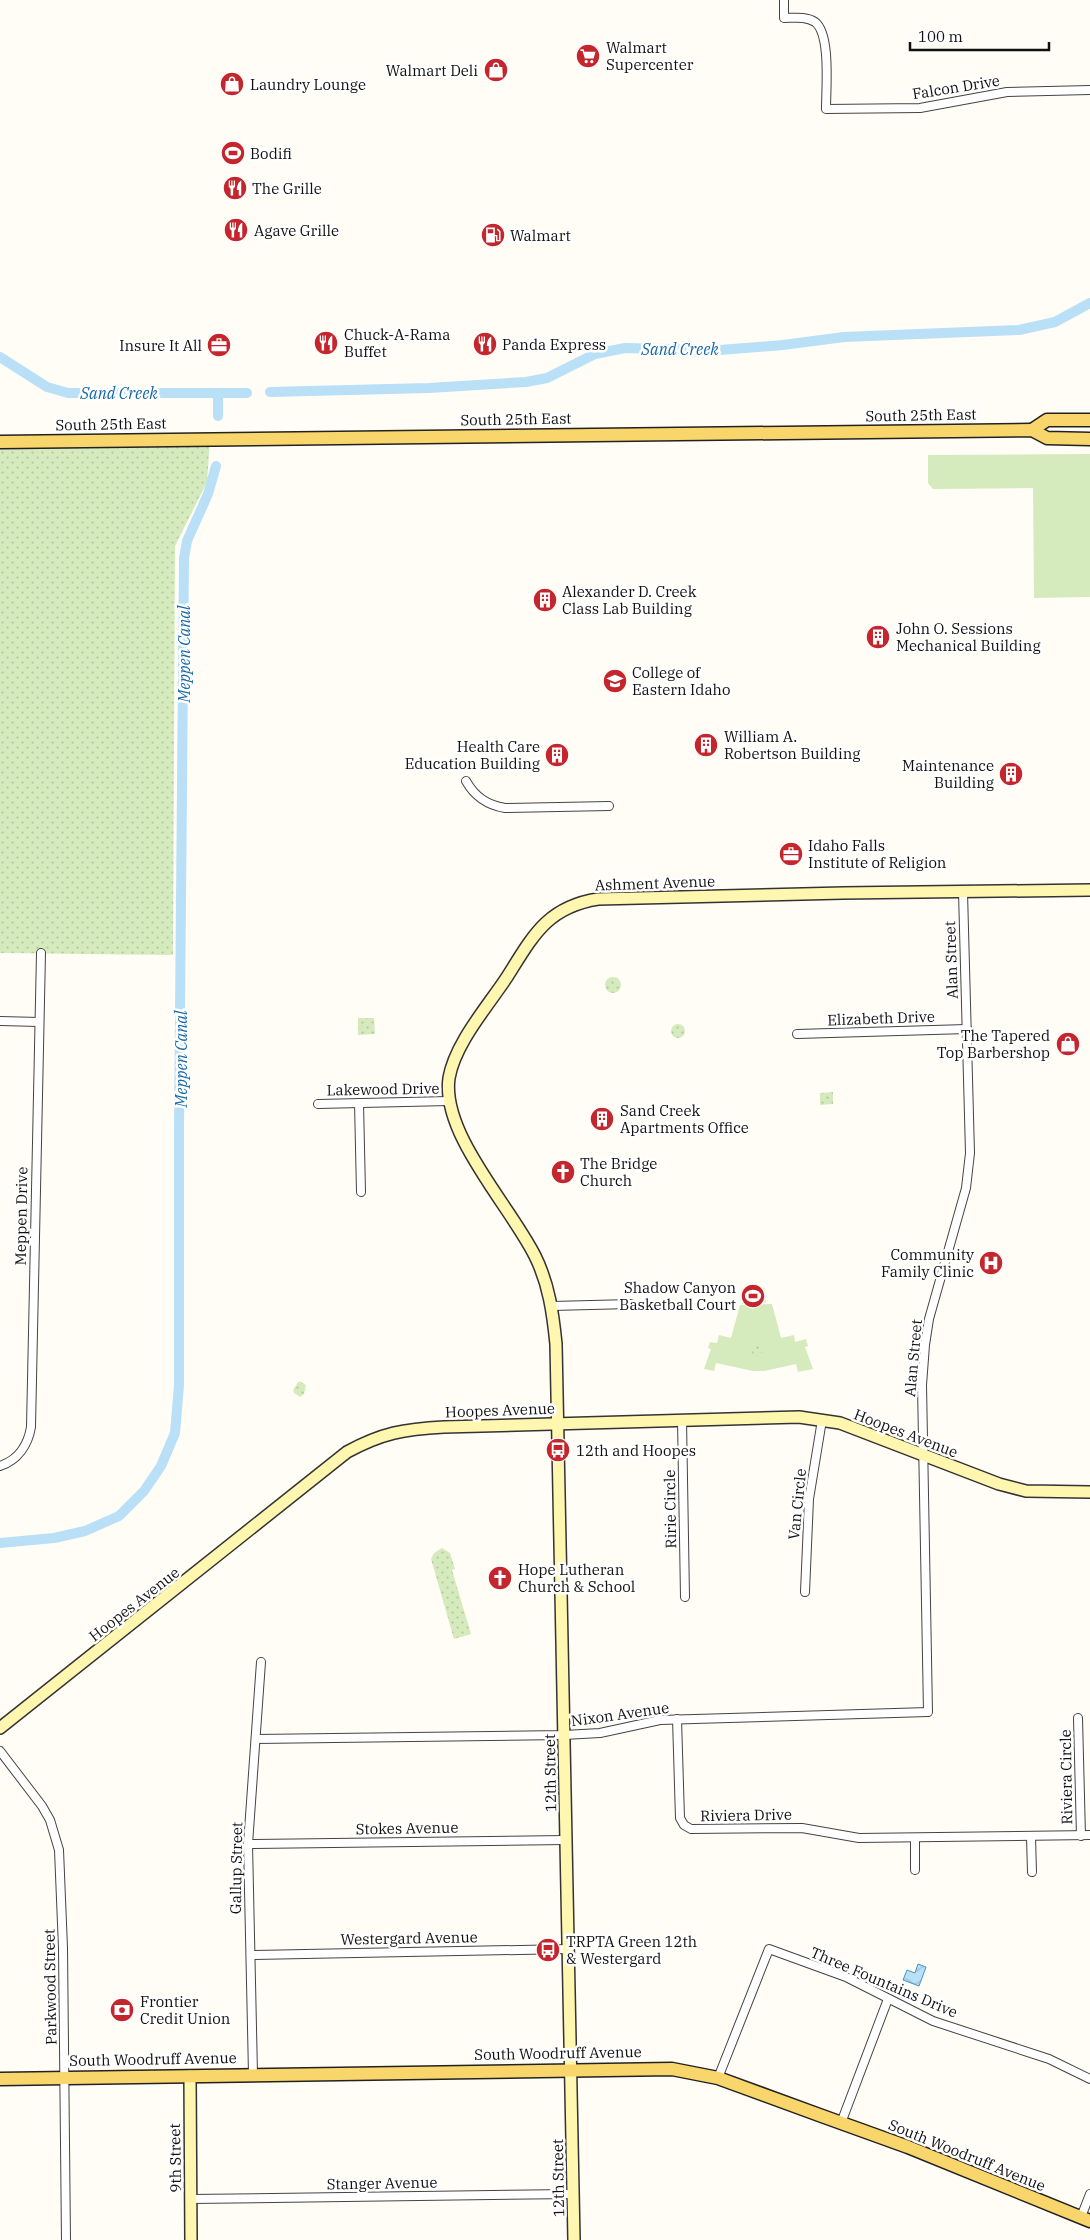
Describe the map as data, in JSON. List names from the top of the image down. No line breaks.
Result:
{"streets":{"main road":["South 25th East","South Woodruff Avenue"],"street":["Falcon Drive","Ashment Avenue","Alan Street","Elizabeth Drive","Lakewood Drive","Meppen Drive","Hoopes Avenue","Van Circle","Ririe Circle","Nixon Avenue","12th Street","Riviera Circle","Riviera Drive","Stokes Avenue","Gallup Street","Westergard Avenue","Three Fountains Drive","Parkwood Street","9th Street","Stanger Avenue"]},"crossings":[["Ashment Avenue","Alan Street"],["Ashment Avenue","Lakewood Drive"],["Ashment Avenue","12th Street"],["Alan Street","Elizabeth Drive"],["Alan Street","Hoopes Avenue"],["Alan Street","Nixon Avenue"],["Hoopes Avenue","Van Circle"],["Hoopes Avenue","Ririe Circle"],["Hoopes Avenue","12th Street"],["Nixon Avenue","12th Street"],["Nixon Avenue","Riviera Drive"],["Nixon Avenue","Gallup Street"],["12th Street","Stokes Avenue"],["12th Street","Westergard Avenue"],["12th Street","South Woodruff Avenue"],["12th Street","Stanger Avenue"],["Riviera Circle","Riviera Drive"],["Stokes Avenue","Gallup Street"],["Gallup Street","Westergard Avenue"],["Gallup Street","South Woodruff Avenue"],["Three Fountains Drive","South Woodruff Avenue"],["Parkwood Street","South Woodruff Avenue"],["South Woodruff Avenue","9th Street"],["9th Street","Stanger Avenue"]],"water":["Sand Creek","Meppen Canal"],"places":{"supermarket":["Walmart Supercenter"],"shop":["Walmart Deli","Laundry Lounge","The Tapered Top Barbershop"],"sports":["Bodifi","Shadow Canyon Basketball Court"],"restaurant":["The Grille","Agave Grille","Chuck-A-Rama Buffet","Panda Express"],"fuel station":["Walmart"],"office":["Insure It All","Idaho Falls Institute of Religion"],"building":["Alexander D. Creek Class Lab Building","John O. Sessions Mechanical Building","William A. Robertson Building","Health Care Education Building","Maintenance Building","Sand Creek Apartments Office"],"school or university":["College of Eastern Idaho"],"church":["The Bridge Church","Hope Lutheran Church & School"],"hospital":["Community Family Clinic"],"bus stop":["12th and Hoopes","TRPTA Green 12th & Westergard"],"bank":["Frontier Credit Union"]},"scale_bar":"100 m"}
